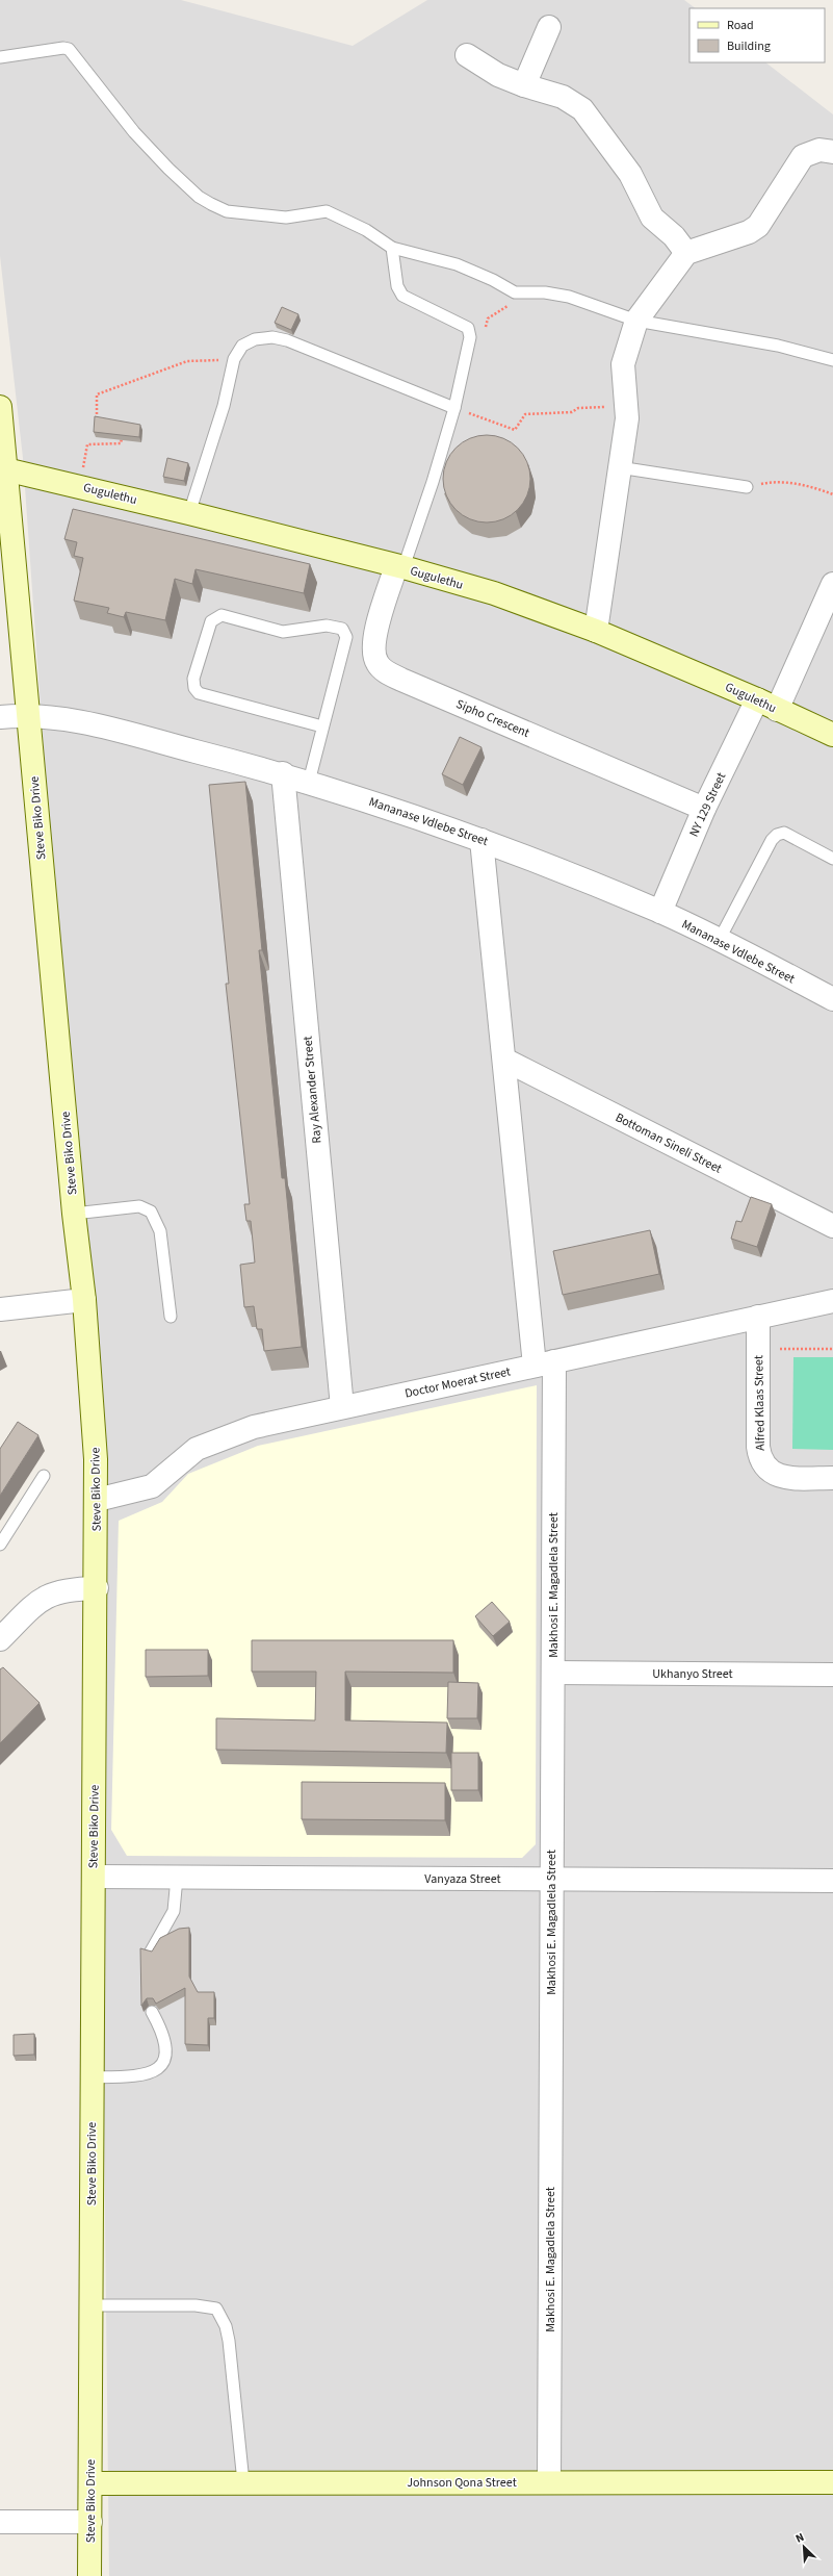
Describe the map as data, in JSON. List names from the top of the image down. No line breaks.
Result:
{"streets":{"main road":["Gugulethu","Steve Biko Drive","Johnson Qona Street"],"street":["Sipho Crescent","NY 129 Street","Mananase Vdlebe Street","Ray Alexander Street","Bottoman Sineli Street","Doctor Moerat Street","Alfred Klaas Street","Makhosi E. Magadlela Street","Ukhanyo Street","Vanyaza Street"]},"crossings":[["Gugulethu","Sipho Crescent"],["Gugulethu","NY 129 Street"],["Gugulethu","Steve Biko Drive"],["Sipho Crescent","NY 129 Street"],["NY 129 Street","Mananase Vdlebe Street"],["Steve Biko Drive","Mananase Vdlebe Street"],["Steve Biko Drive","Doctor Moerat Street"],["Steve Biko Drive","Vanyaza Street"],["Steve Biko Drive","Johnson Qona Street"],["Mananase Vdlebe Street","Ray Alexander Street"],["Mananase Vdlebe Street","Makhosi E. Magadlela Street"],["Ray Alexander Street","Doctor Moerat Street"],["Bottoman Sineli Street","Makhosi E. Magadlela Street"],["Doctor Moerat Street","Alfred Klaas Street"],["Doctor Moerat Street","Makhosi E. Magadlela Street"],["Makhosi E. Magadlela Street","Ukhanyo Street"],["Makhosi E. Magadlela Street","Vanyaza Street"],["Makhosi E. Magadlela Street","Johnson Qona Street"]],"legend":["Road","Building"],"north":"top left"}
